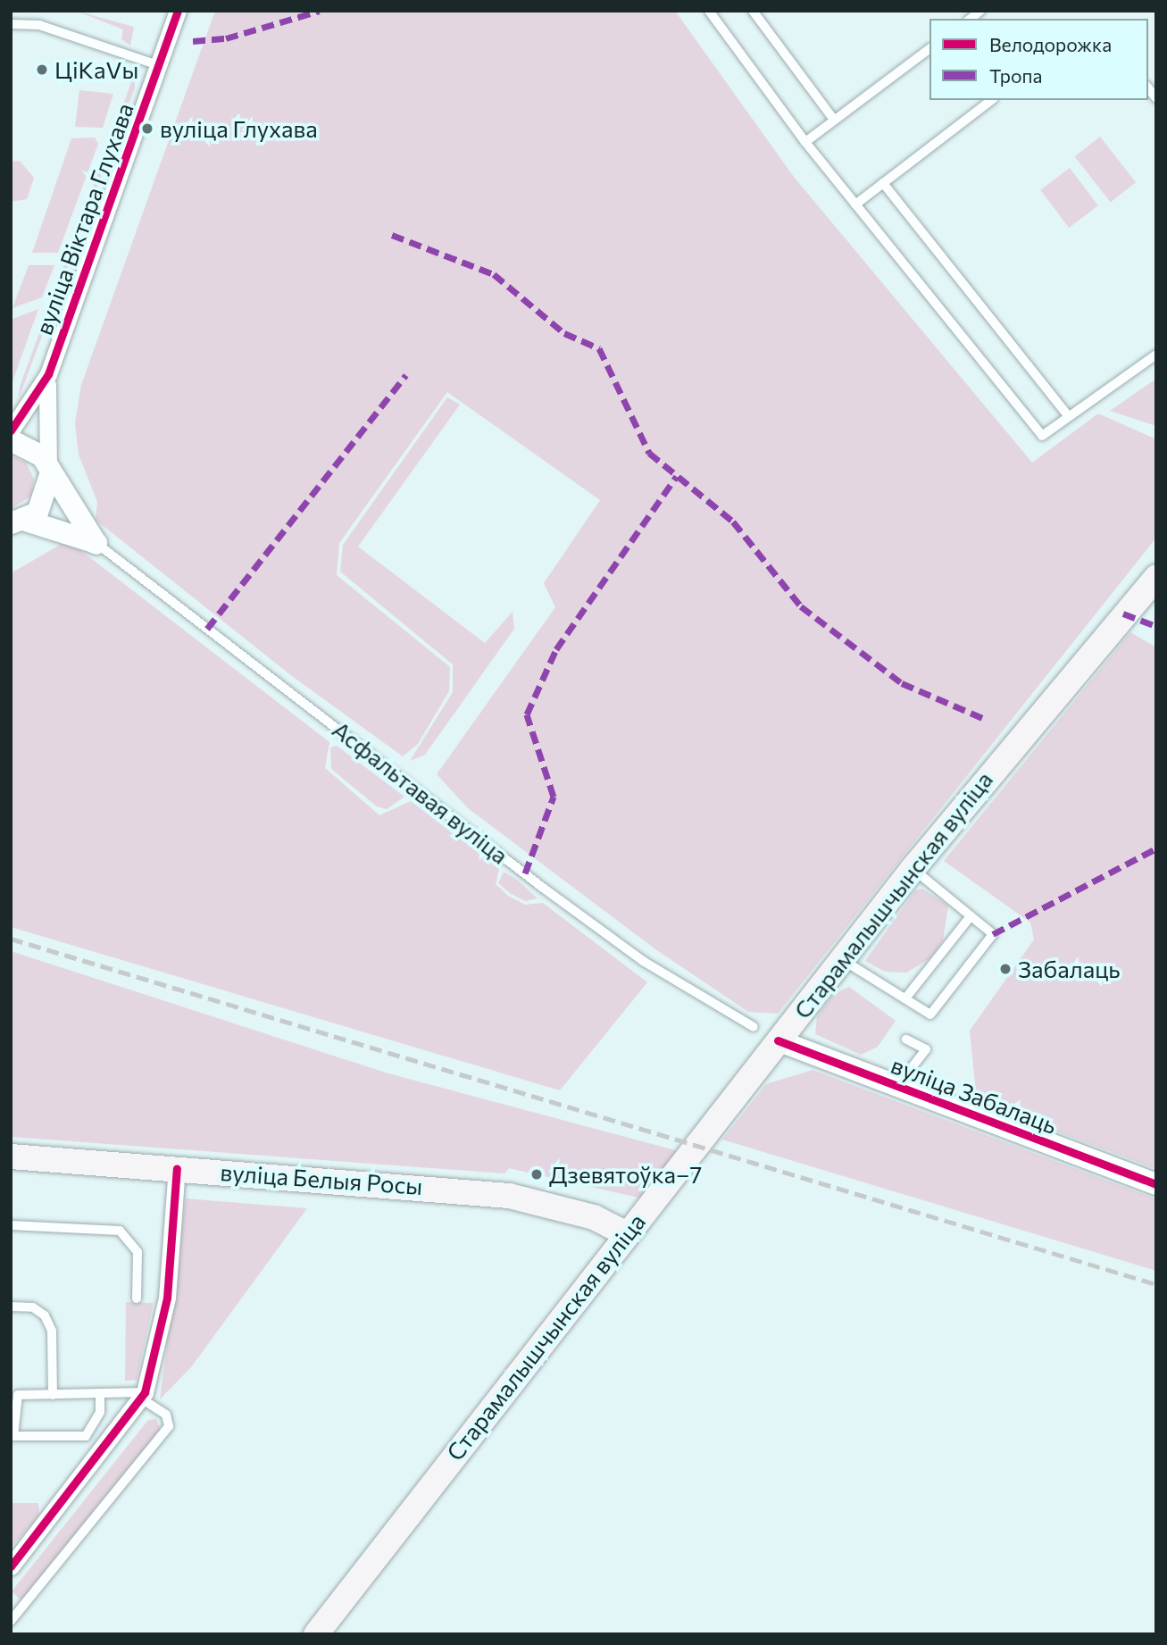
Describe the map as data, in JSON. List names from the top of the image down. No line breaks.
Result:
{"streets":{"main road":["Старамалышчынская вуліца","вуліца Белыя Росы"],"street":["вуліца Віктара Глухава","вуліца Забалаць"],"lane":["Асфальтавая вуліца"]},"crossings":[["Старамалышчынская вуліца","вуліца Забалаць"],["Старамалышчынская вуліца","вуліца Белыя Росы"]],"places":["ЦiKaVы","вуліца Глухава","Забалаць","Дзевятоўка–7"],"legend":["Велодорожка","Тропа"]}
